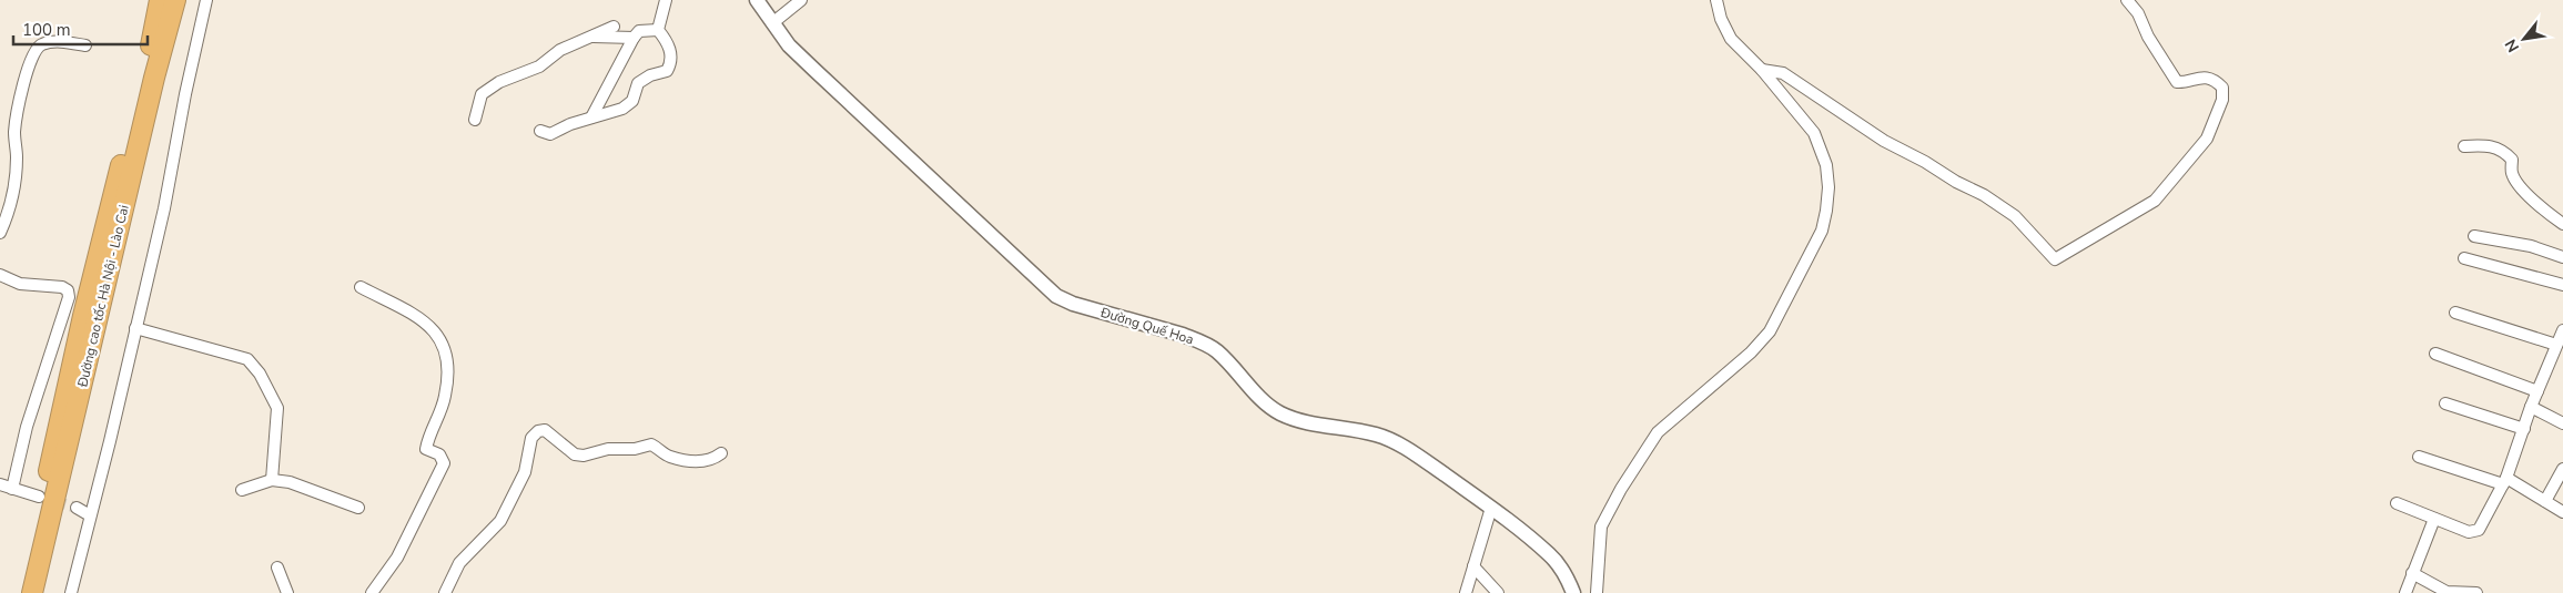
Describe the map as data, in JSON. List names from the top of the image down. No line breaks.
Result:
{"streets":{"highway":["Đường cao tốc Hà Nội - Lào Cai"],"street":["Đường Quế Hoa"]},"scale_bar":"100 m","north":"bottom left"}
